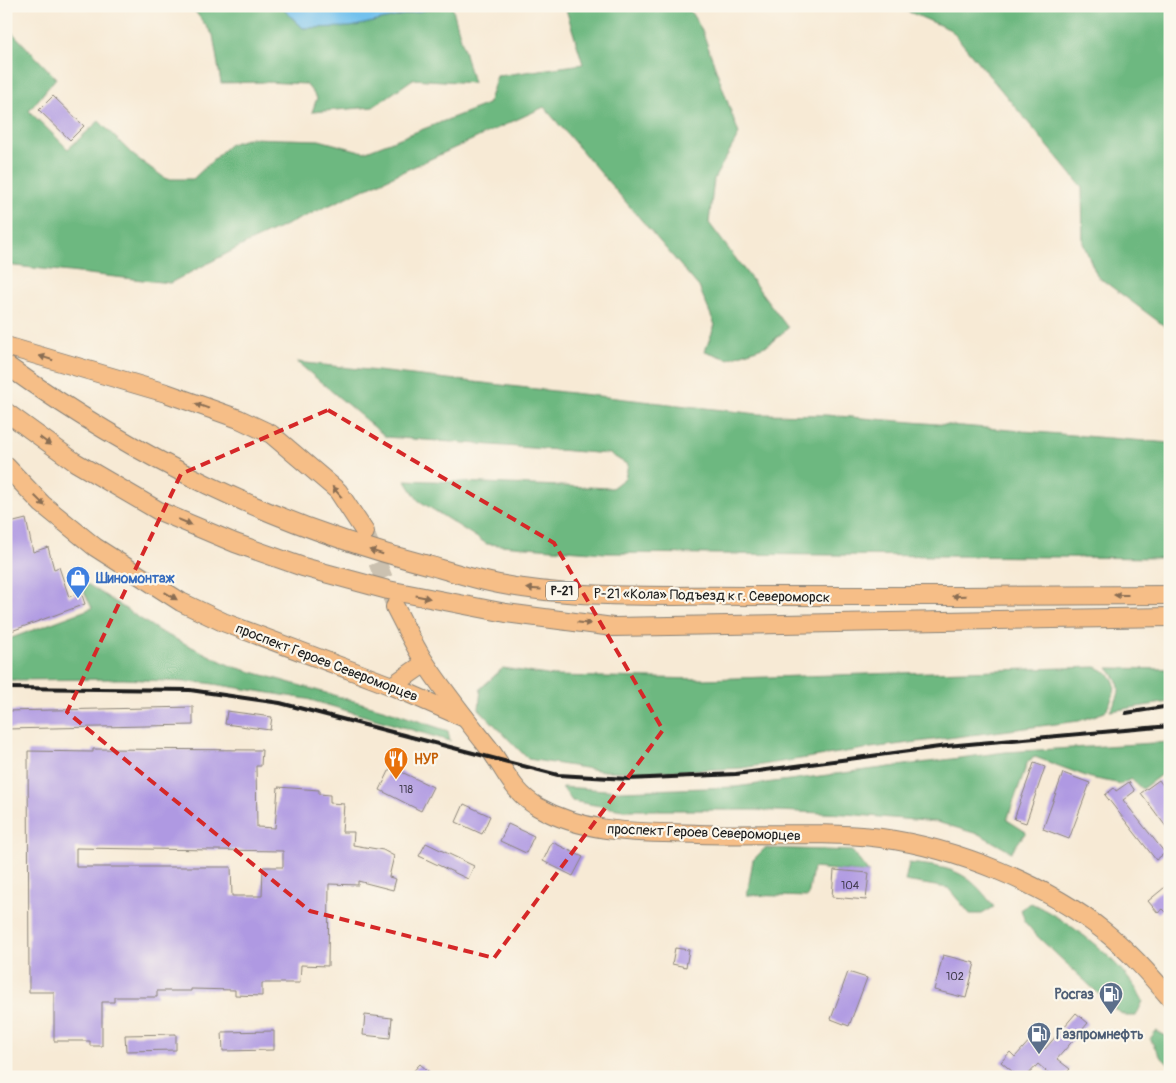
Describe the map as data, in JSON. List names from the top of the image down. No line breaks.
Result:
{"streets":{"main road":["Р-21","Р-21 «Кола» Подъезд к г. Североморск","проспект Героев Североморцев"]},"places":{"shop":["Шиномонтаж"],"restaurant":["НУР"],"fuel station":["Росгаз","Газпромнефть"]},"house_numbers":["118","104","102"]}
